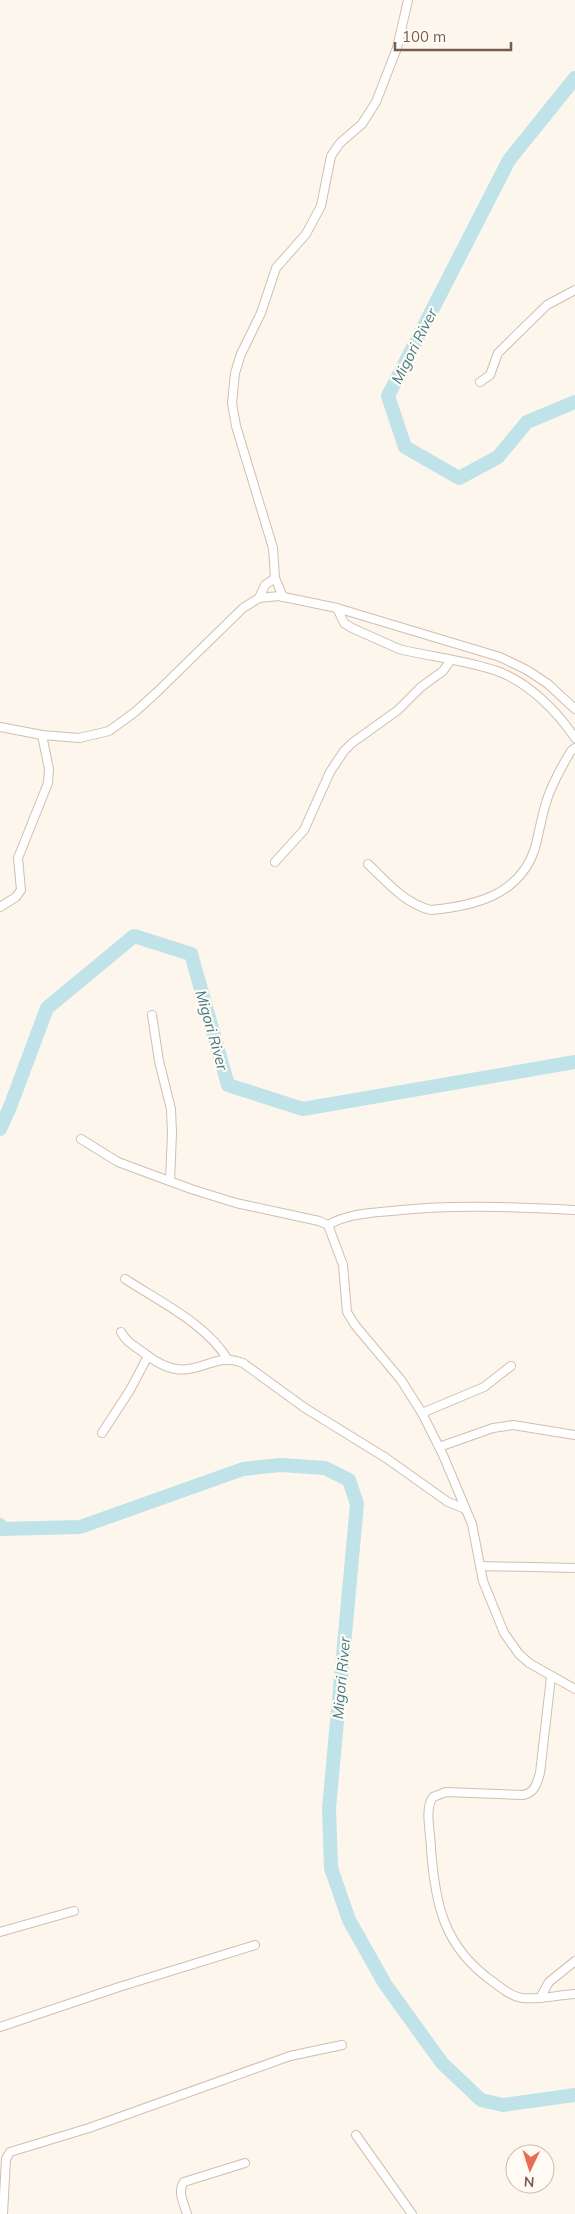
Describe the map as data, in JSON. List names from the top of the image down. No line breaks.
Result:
{"water":["Migori River"],"scale_bar":"100 m","north":"bottom"}
